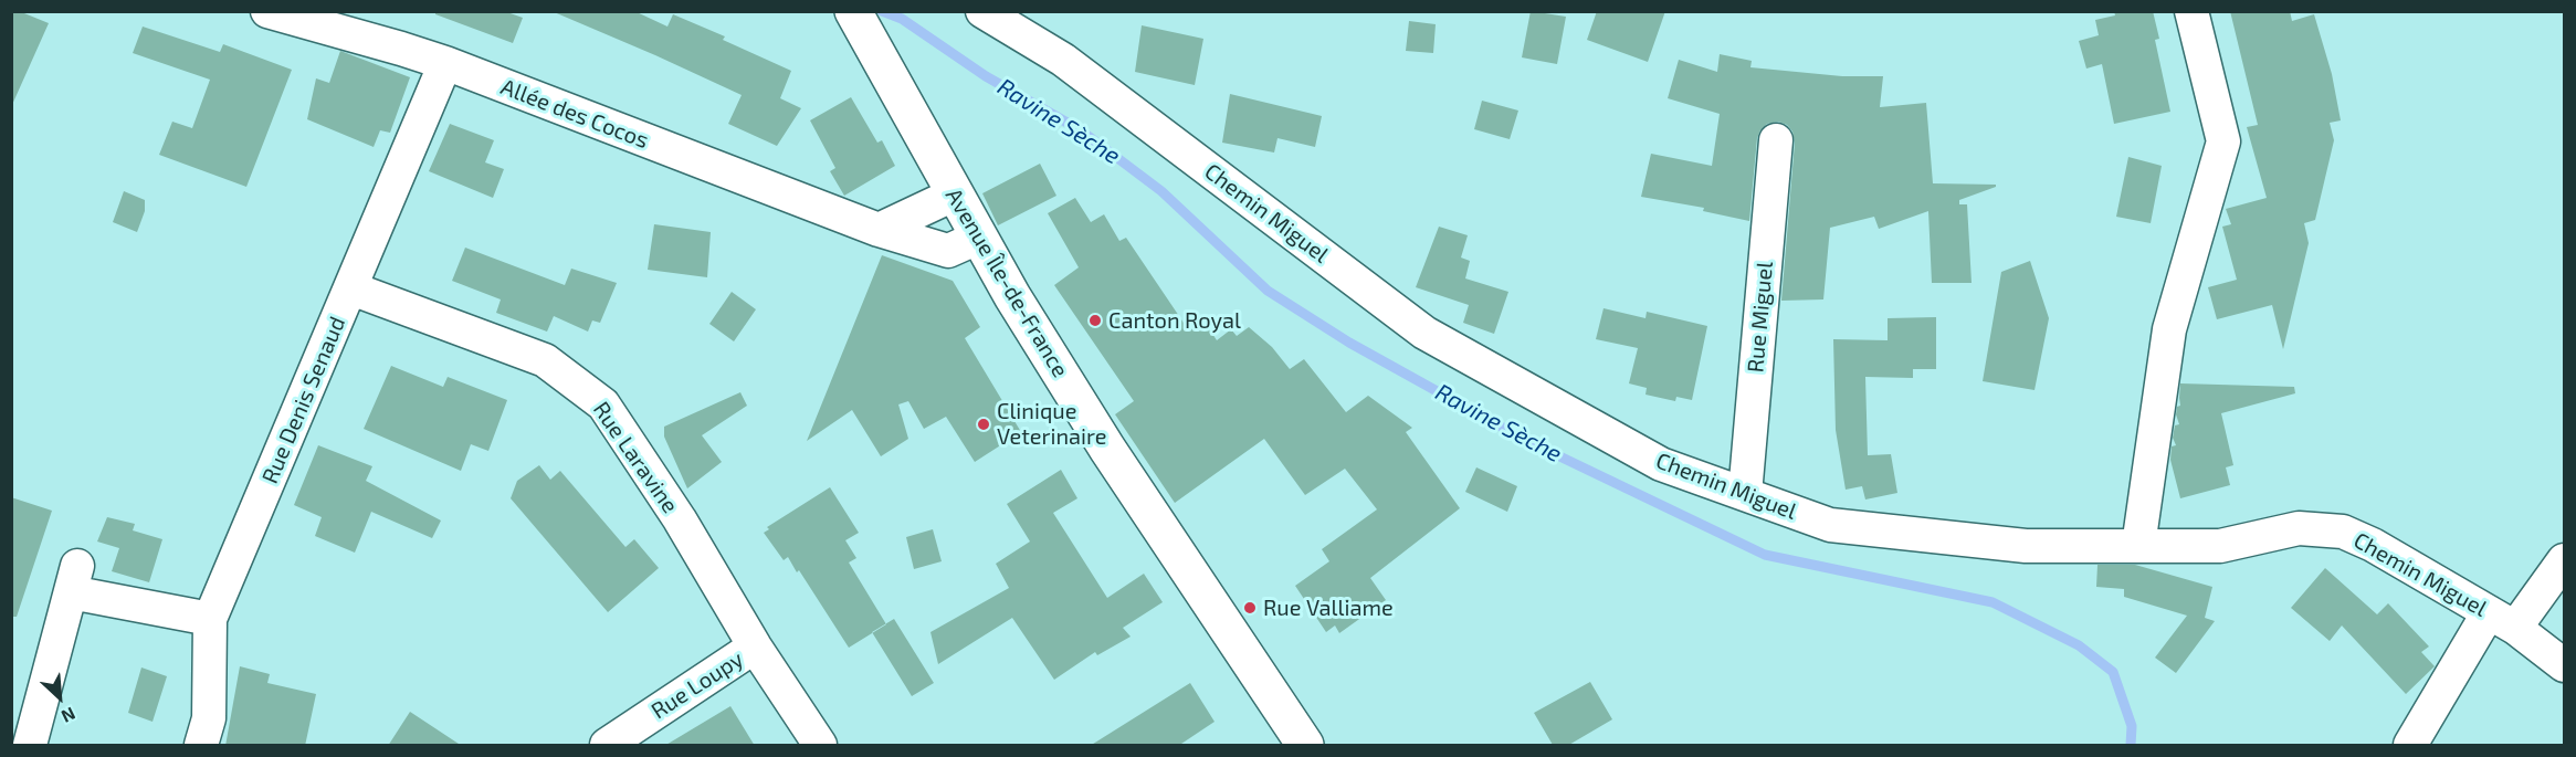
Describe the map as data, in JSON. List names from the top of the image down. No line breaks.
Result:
{"streets":{"street":["Allée des Cocos","Chemin Miguel","Avenue Île-de-France","Rue Miguel","Rue Denis Senaud","Rue Laravine","Rue Loupy"]},"crossings":[["Allée des Cocos","Avenue Île-de-France"],["Allée des Cocos","Rue Denis Senaud"],["Chemin Miguel","Rue Miguel"],["Rue Denis Senaud","Rue Laravine"],["Rue Laravine","Rue Loupy"]],"water":["Ravine Sèche"],"places":["Canton Royal","Clinique Veterinaire","Rue Valliame"],"north":"bottom right"}
